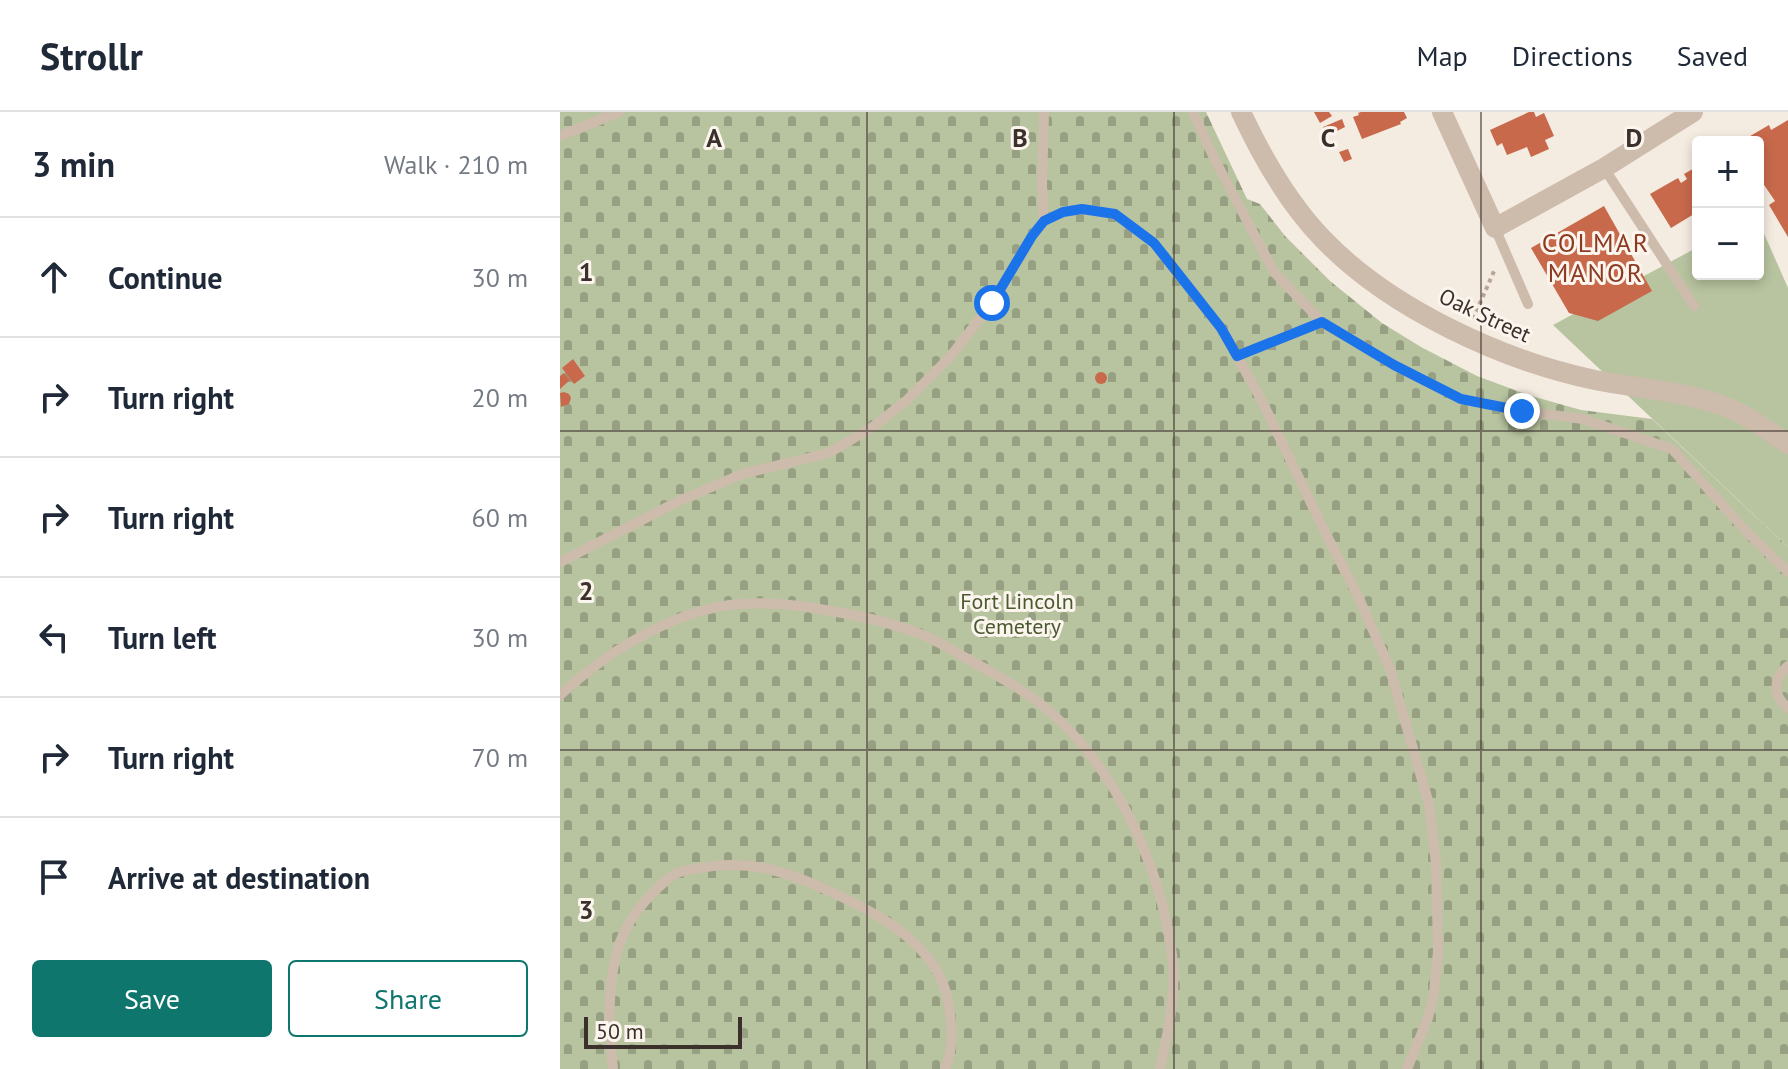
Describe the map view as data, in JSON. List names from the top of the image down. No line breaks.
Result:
{"streets":{"street":["Oak Street"]},"districts":["COLMAR MANOR"],"parks":["Fort Lincoln Cemetery"],"scale_bar":"50 m","page":{"header":"Strollr","nav":["Map","Directions","Saved"],"heading":["3 min","Walk · 210 m"],"map_buttons":["+","−"],"list":[["Continue","30 m"],["Turn right","20 m"],["Turn right","60 m"],["Turn left","30 m"],["Turn right","70 m"],"Arrive at destination"],"buttons":["Save","Share"],"scale":"50 m"},"grid":{"columns":["A","B","C","D"],"rows":["1","2","3"]}}
